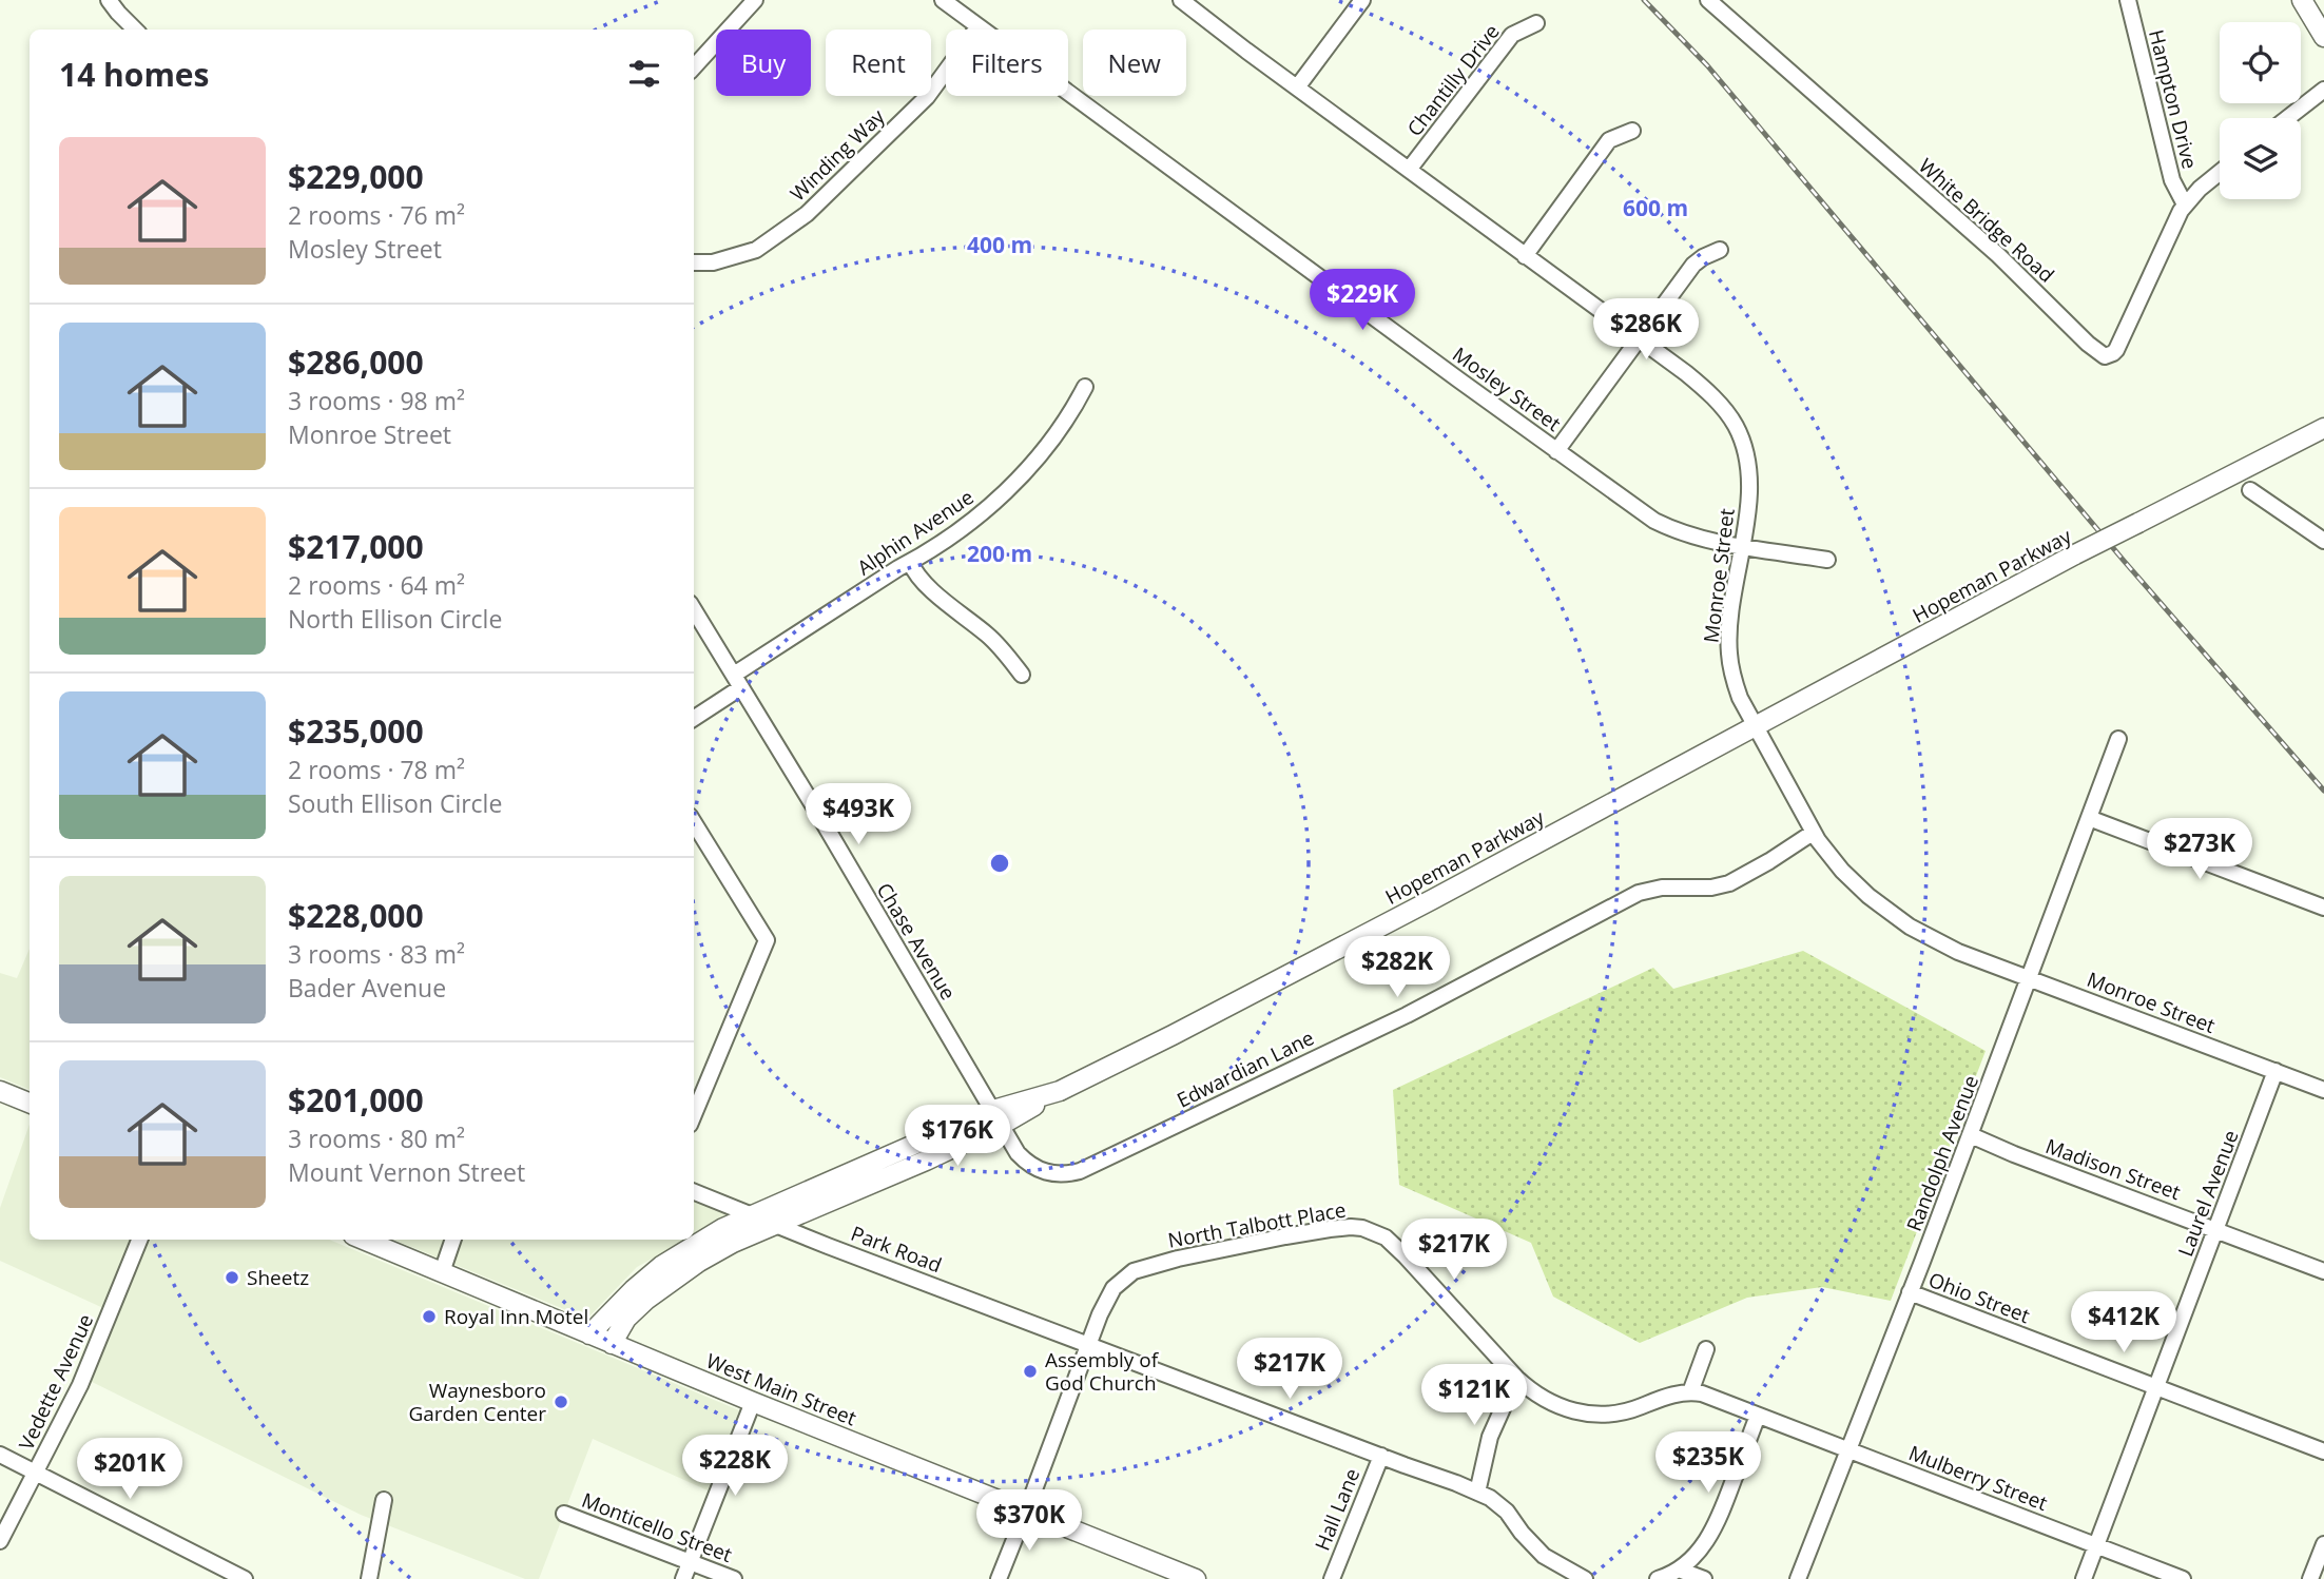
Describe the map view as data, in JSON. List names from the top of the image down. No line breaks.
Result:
{"streets":{"main road":["Hopeman Parkway","West Main Street"],"street":["Chantilly Drive","Hampton Drive","Winding Way","White Bridge Road","Mosley Street","Alphin Avenue","Monroe Street","Chase Avenue","Edwardian Lane","Randolph Avenue","Madison Street","Laurel Avenue","North Talbott Place","Park Road","Ohio Street","Vedette Avenue","Mulberry Street","Hall Lane","Monticello Street"]},"crossings":[["Chantilly Drive","Monroe Street"],["Hampton Drive","White Bridge Road"],["Winding Way","Mosley Street"],["Mosley Street","Monroe Street"],["Alphin Avenue","Chase Avenue"],["Monroe Street","Hopeman Parkway"],["Monroe Street","Edwardian Lane"],["Monroe Street","Randolph Avenue"],["Monroe Street","Laurel Avenue"],["Hopeman Parkway","Chase Avenue"],["Hopeman Parkway","Edwardian Lane"],["Chase Avenue","Edwardian Lane"],["Randolph Avenue","Madison Street"],["Randolph Avenue","Ohio Street"],["Randolph Avenue","Mulberry Street"],["Madison Street","Laurel Avenue"],["Laurel Avenue","Ohio Street"],["Laurel Avenue","Mulberry Street"],["North Talbott Place","Park Road"],["North Talbott Place","West Main Street"],["Park Road","Hall Lane"]],"places":["Sheetz","Royal Inn Motel","Assembly of God Church","Waynesboro Garden Center"],"page":{"chip":["Buy","Rent","Filters","New"],"heading":"14 homes","list":[{"name":"$229,000","note":"2 rooms · 76 m² · Mosley Street"},{"name":"$286,000","note":"3 rooms · 98 m² · Monroe Street"},{"name":"$217,000","note":"2 rooms · 64 m² · North Ellison Circle"},{"name":"$235,000","note":"2 rooms · 78 m² · South Ellison Circle"},{"name":"$228,000","note":"3 rooms · 83 m² · Bader Avenue"},{"name":"$201,000","note":"3 rooms · 80 m² · Mount Vernon Street"}],"price":["$229K","$286K","$493K","$273K","$282K","$176K","$217K","$412K","$217K","$121K","$235K","$228K","$201K","$370K"]},"rings":["600 m","400 m","200 m"]}
